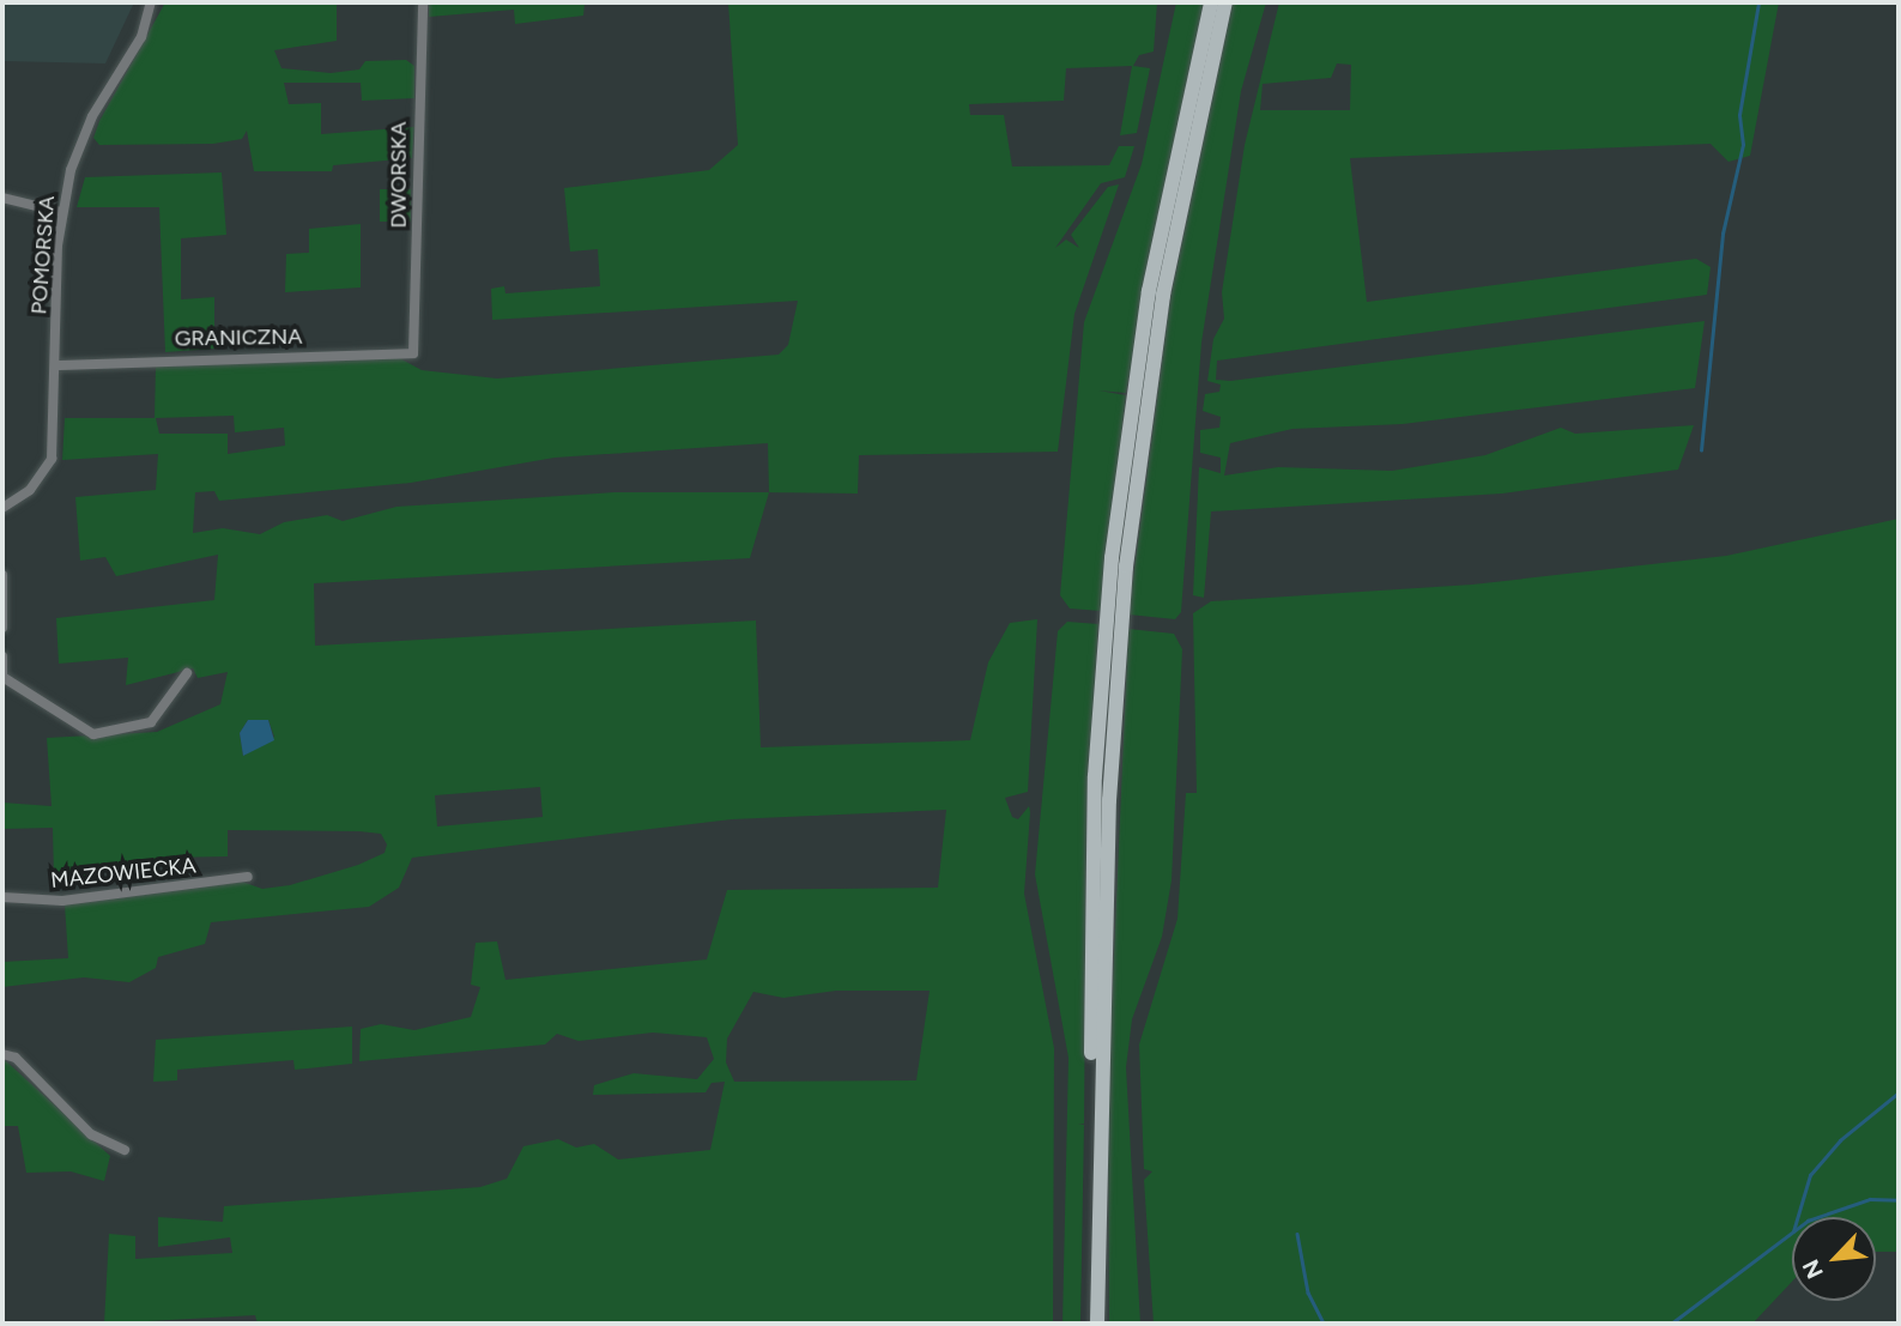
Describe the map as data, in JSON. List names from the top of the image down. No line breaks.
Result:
{"streets":{"street":["DWORSKA","POMORSKA","GRANICZNA","MAZOWIECKA"]},"crossings":[["DWORSKA","GRANICZNA"],["POMORSKA","GRANICZNA"]],"north":"bottom left"}
